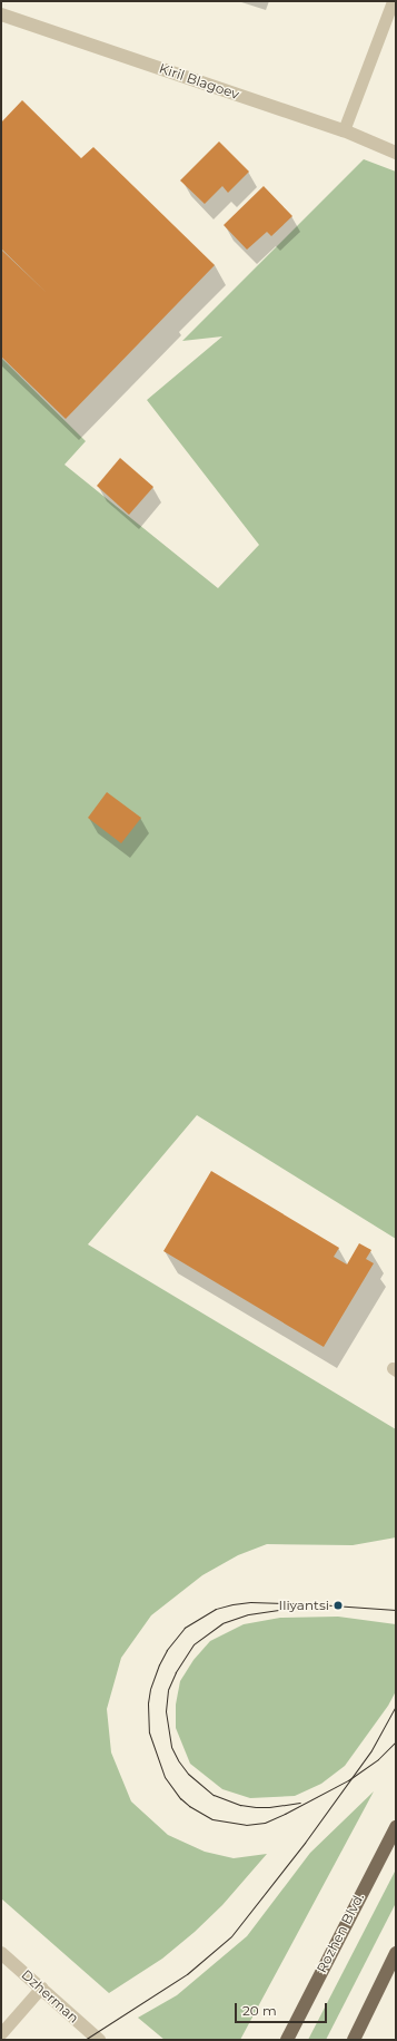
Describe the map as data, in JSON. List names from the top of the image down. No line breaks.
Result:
{"streets":{"main road":["Rozhen Blvd."],"street":["Kiril Blagoev","Dzherman"]},"places":["Iliyantsi"],"scale_bar":"20 m"}
